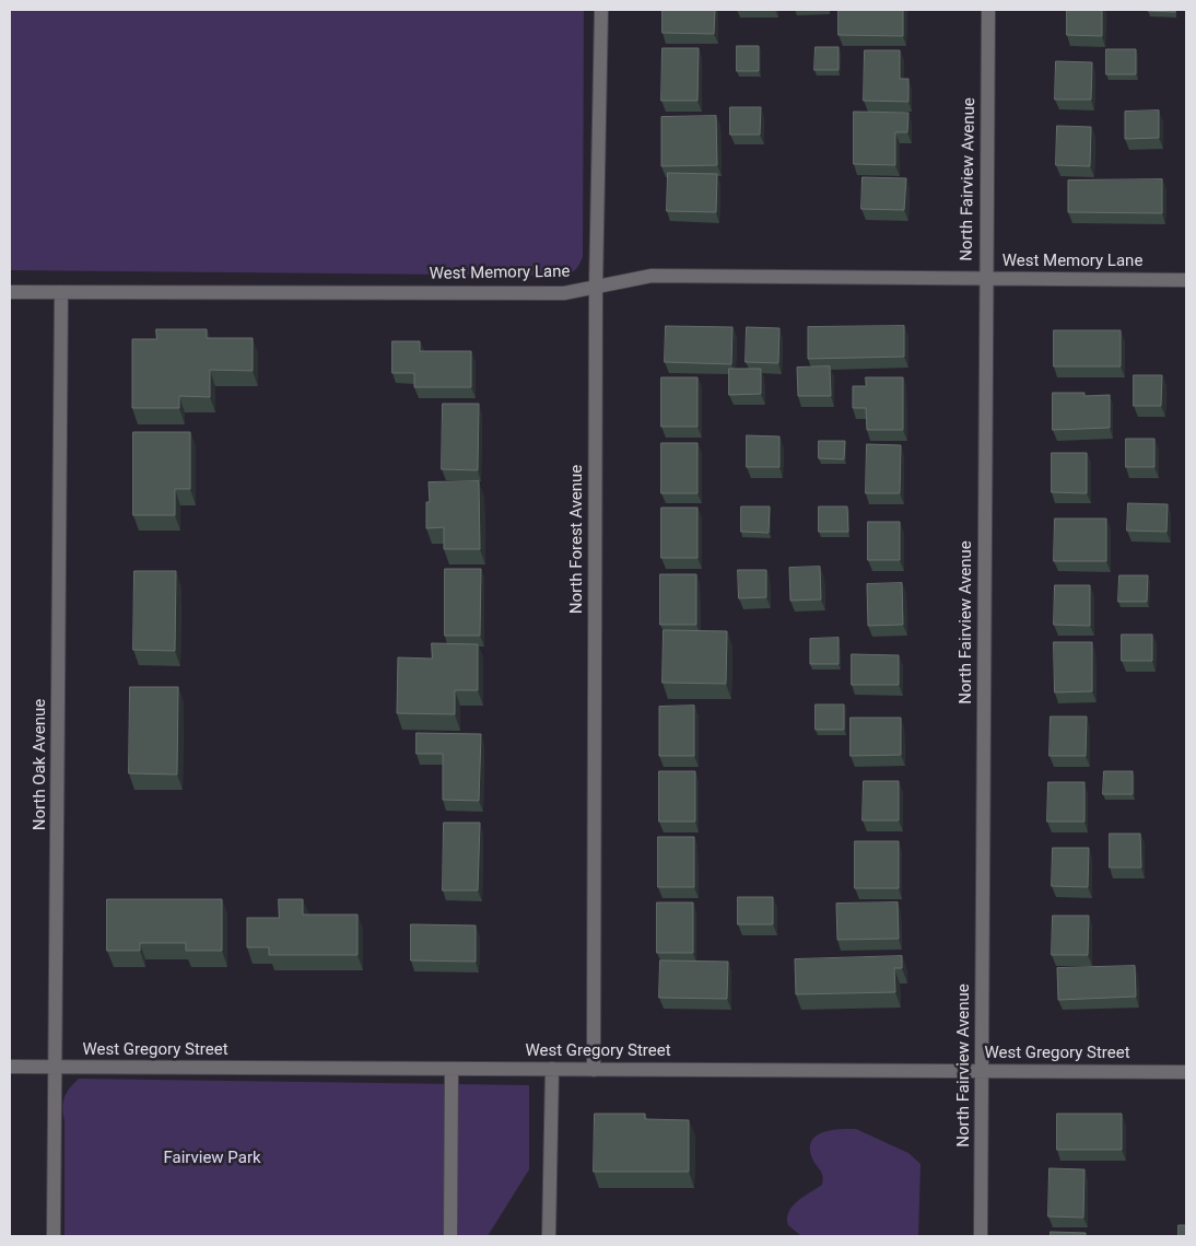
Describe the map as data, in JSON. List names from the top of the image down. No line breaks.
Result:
{"streets":{"street":["North Fairview Avenue","West Memory Lane","North Forest Avenue","North Oak Avenue","West Gregory Street"]},"crossings":[["North Fairview Avenue","West Memory Lane"],["North Fairview Avenue","West Gregory Street"],["West Memory Lane","North Forest Avenue"],["West Memory Lane","North Oak Avenue"],["North Forest Avenue","West Gregory Street"],["North Oak Avenue","West Gregory Street"]],"parks":["Fairview Park"]}
